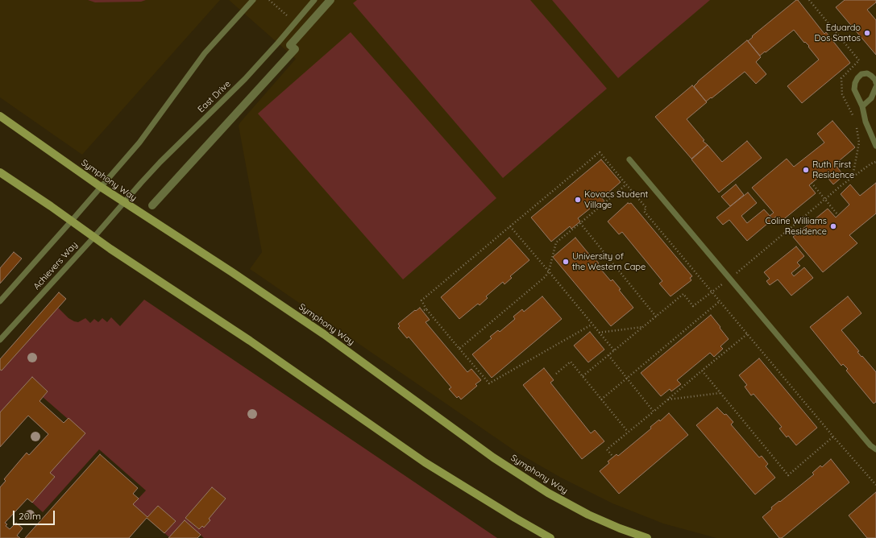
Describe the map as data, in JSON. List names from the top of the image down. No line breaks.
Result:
{"streets":{"main road":["Symphony Way"],"lane":["East Drive","Achievers Way"]},"crossings":[["East Drive","Symphony Way"],["East Drive","Achievers Way"],["Symphony Way","Achievers Way"]],"places":["Eduardo Dos Santos","Ruth First Residence","Kovacs Student Village","Coline Williams Residence","University of the Western Cape"],"scale_bar":"20 m"}
